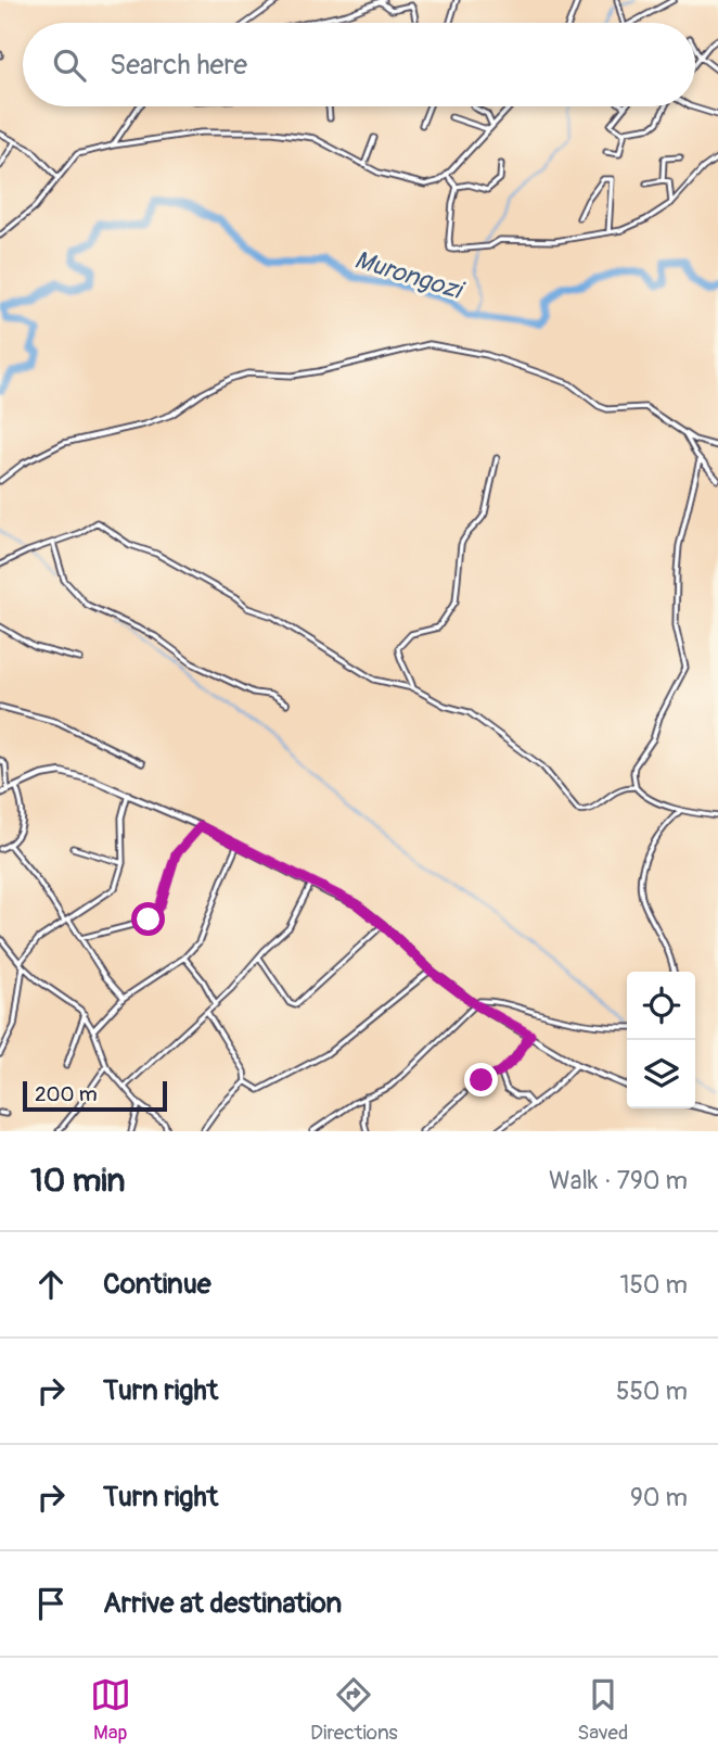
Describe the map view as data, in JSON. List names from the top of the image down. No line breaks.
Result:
{"water":["Murongozi"],"scale_bar":"200 m","page":{"search":"Search here","scale":"200 m","heading":["10 min","Walk · 790 m"],"list":[["Continue","150 m"],["Turn right","550 m"],["Turn right","90 m"],"Arrive at destination"],"nav":["Map","Directions","Saved"]}}
